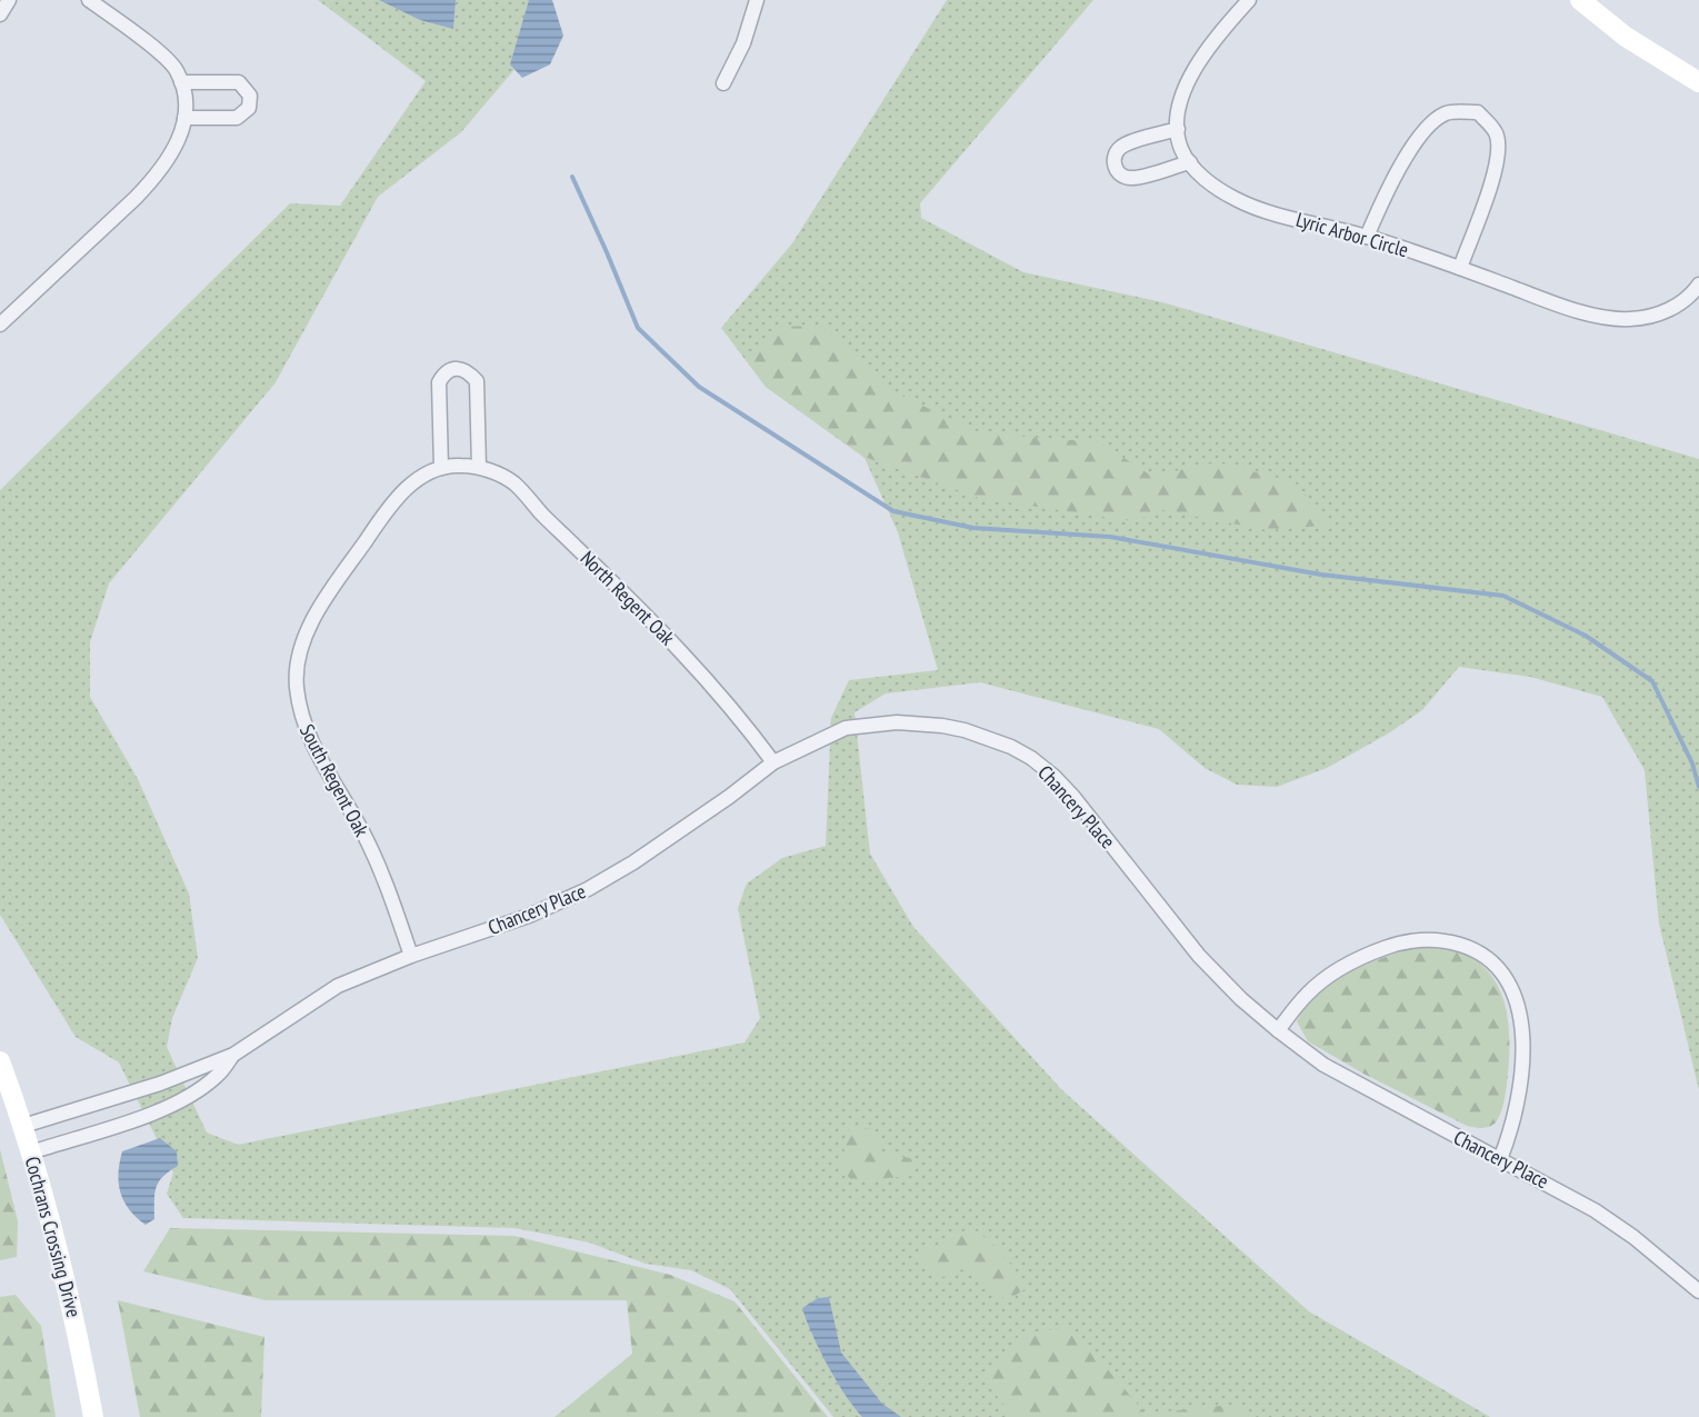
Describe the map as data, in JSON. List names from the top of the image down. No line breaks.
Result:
{"streets":{"street":["Lyric Arbor Circle","North Regent Oak","South Regent Oak","Chancery Place","Cochrans Crossing Drive"]},"crossings":[["North Regent Oak","South Regent Oak"],["North Regent Oak","Chancery Place"],["South Regent Oak","Chancery Place"],["Chancery Place","Cochrans Crossing Drive"]]}
